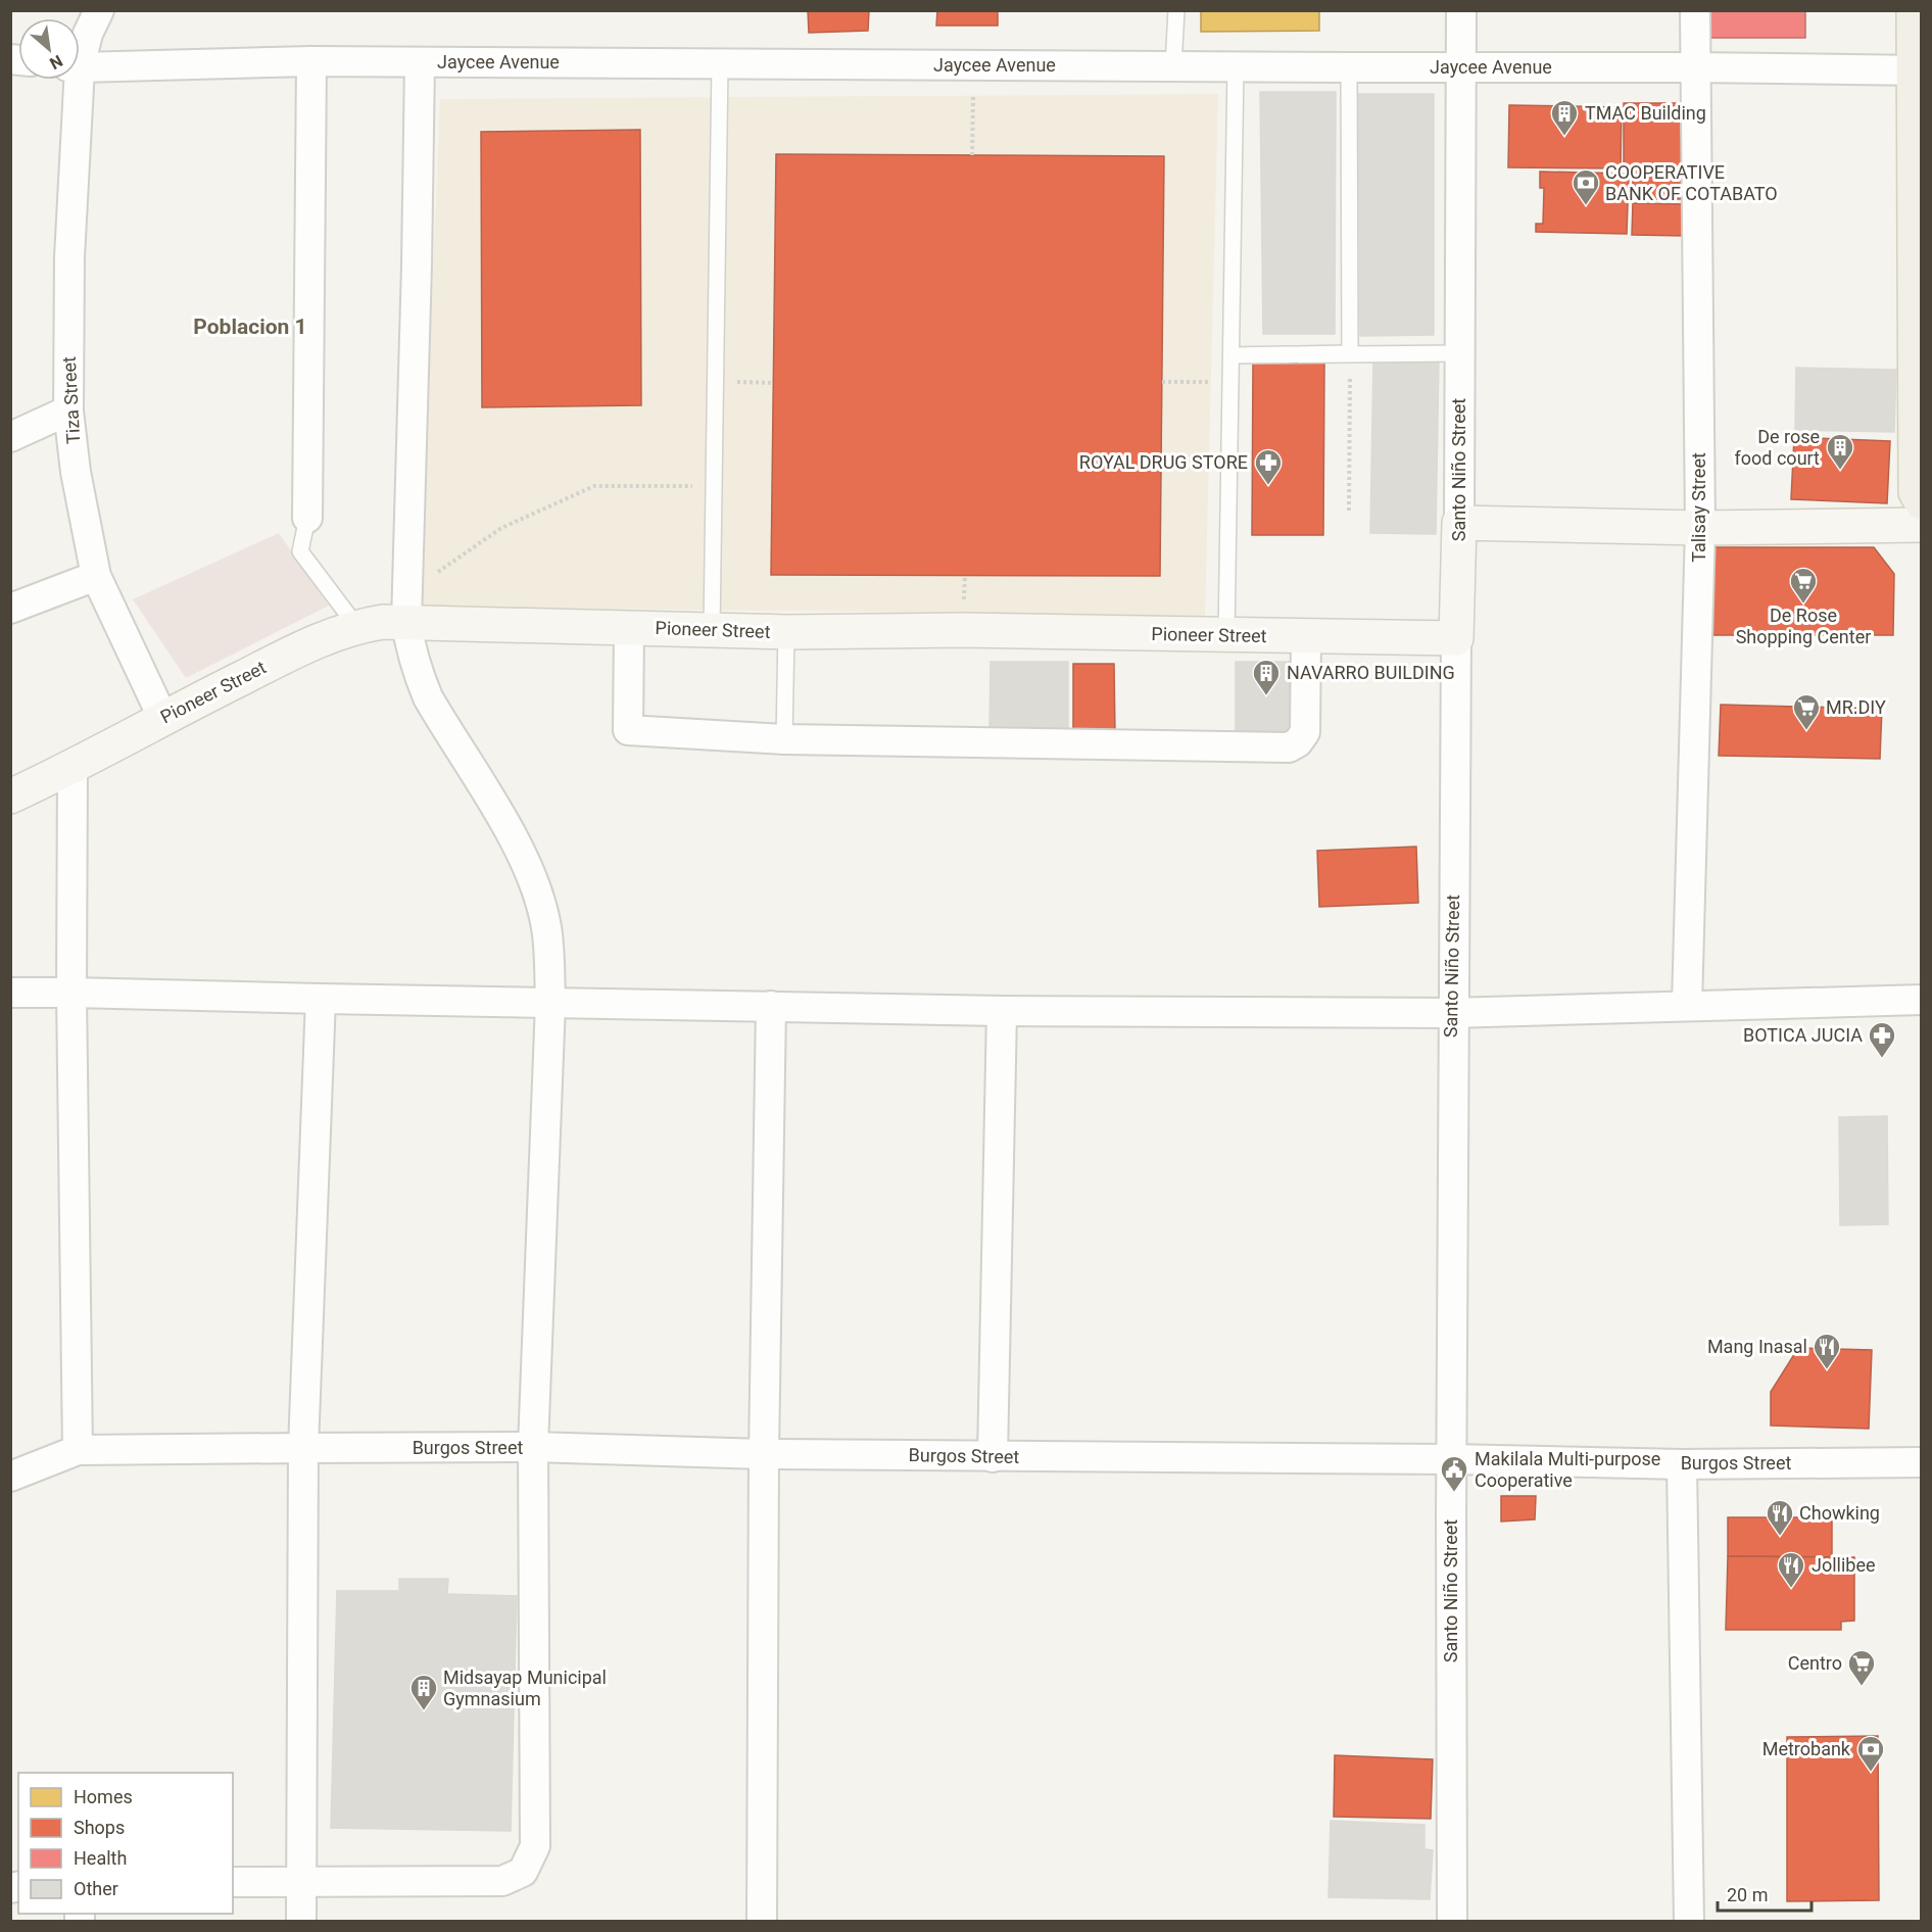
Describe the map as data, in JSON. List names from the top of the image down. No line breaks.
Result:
{"streets":{"main road":["Santo Niño Street","Pioneer Street"],"street":["Jaycee Avenue","Tiza Street","Talisay Street","Burgos Street"]},"crossings":[["Jaycee Avenue","Santo Niño Street"],["Jaycee Avenue","Talisay Street"],["Tiza Street","Pioneer Street"],["Santo Niño Street","Pioneer Street"],["Santo Niño Street","Burgos Street"]],"districts":["Poblacion 1"],"places":{"building":["TMAC Building","De rose food court","NAVARRO BUILDING","Midsayap Municipal Gymnasium"],"bank":["COOPERATIVE BANK OF COTABATO","Metrobank"],"pharmacy":["ROYAL DRUG STORE","BOTICA JUCIA"],"supermarket":["De Rose Shopping Center","MR.DIY","Centro"],"restaurant":["Mang Inasal","Chowking","Jollibee"],"public building":["Makilala Multi-purpose Cooperative"]},"legend":["Homes","Shops","Health","Other"],"scale_bar":"20 m","north":"bottom right"}
